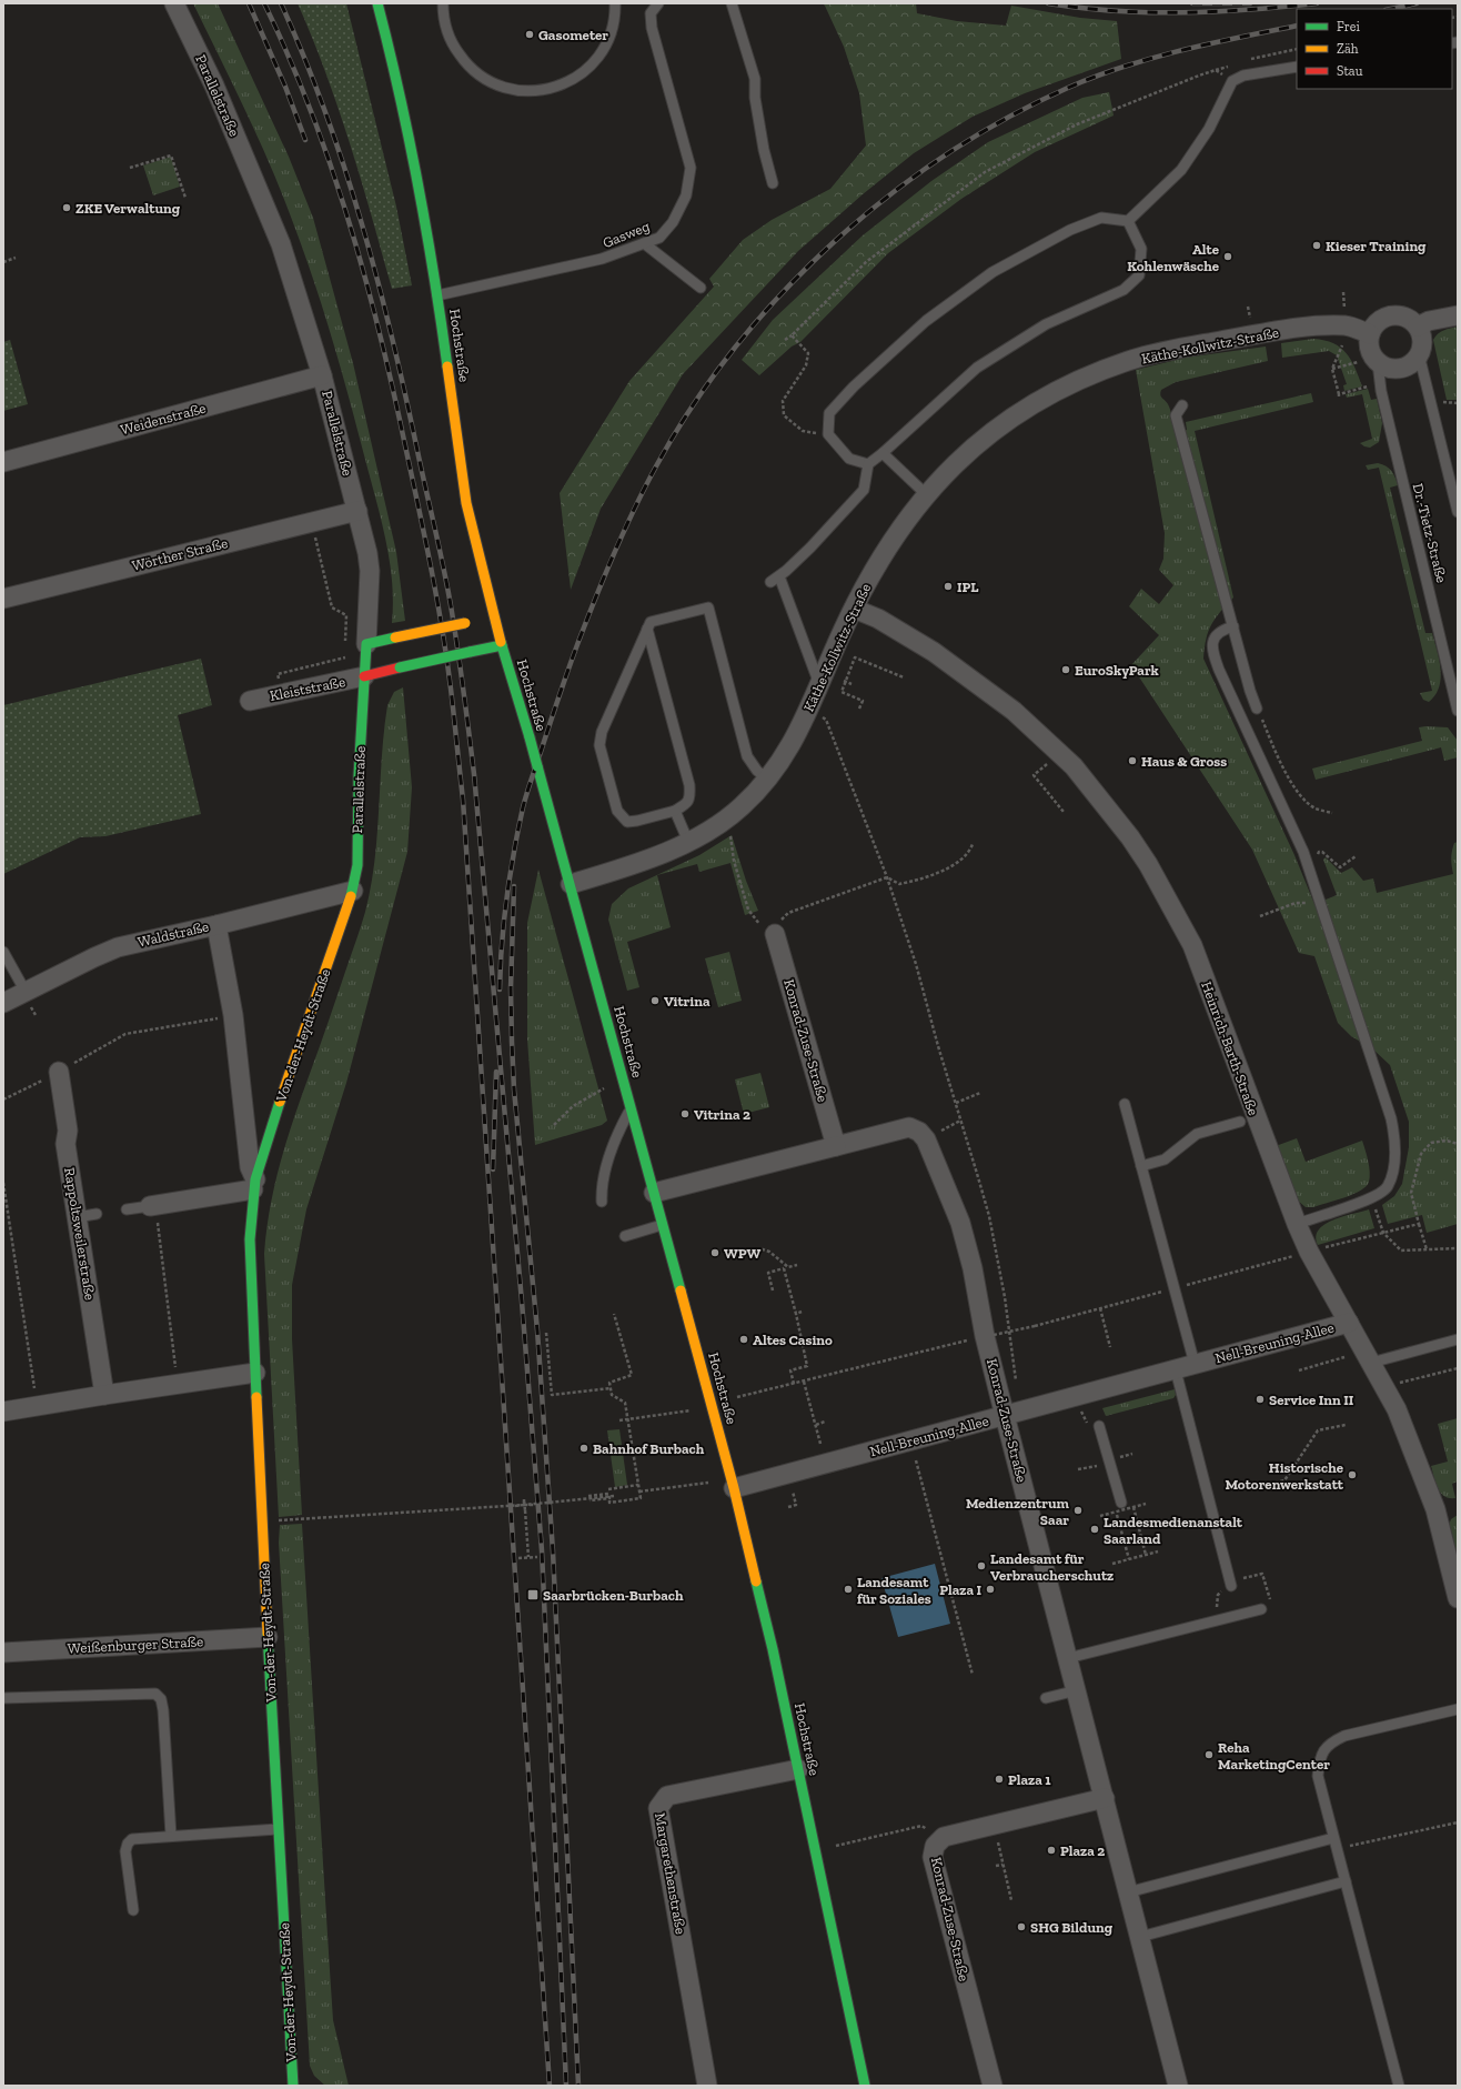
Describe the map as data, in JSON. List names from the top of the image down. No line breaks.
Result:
{"streets":{"main road":["Parallelstraße","Hochstraße","Von-der-Heydt-Straße"],"street":["Käthe-Kollwitz-Straße","Weidenstraße","Wörther Straße","Kleiststraße","Waldstraße","Konrad-Zuse-Straße","Heinrich-Barth-Straße","Rappoltsweilerstraße","Nell-Breuning-Allee","Weißenburger Straße","Margarethenstraße"],"lane":["Gasweg","Dr.-Tietz-Straße"]},"crossings":[["Parallelstraße","Weidenstraße"],["Parallelstraße","Wörther Straße"],["Parallelstraße","Kleiststraße"],["Parallelstraße","Waldstraße"],["Parallelstraße","Von-der-Heydt-Straße"],["Gasweg","Hochstraße"],["Hochstraße","Käthe-Kollwitz-Straße"],["Hochstraße","Konrad-Zuse-Straße"],["Hochstraße","Nell-Breuning-Allee"],["Hochstraße","Margarethenstraße"],["Käthe-Kollwitz-Straße","Dr.-Tietz-Straße"],["Käthe-Kollwitz-Straße","Heinrich-Barth-Straße"],["Waldstraße","Von-der-Heydt-Straße"],["Von-der-Heydt-Straße","Weißenburger Straße"],["Konrad-Zuse-Straße","Nell-Breuning-Allee"],["Heinrich-Barth-Straße","Nell-Breuning-Allee"]],"places":{"other":["Gasometer","ZKE Verwaltung","Kieser Training","Alte Kohlenwäsche","IPL","EuroSkyPark","Haus & Gross","Vitrina","Vitrina 2","WPW","Altes Casino","Service Inn II","Bahnhof Burbach","Historische Motorenwerkstatt","Medienzentrum Saar","Landesmedienanstalt Saarland","Landesamt für Verbraucherschutz","Landesamt für Soziales","Plaza I","Reha MarketingCenter","Plaza 1","Plaza 2","SHG Bildung"],"transit":["Saarbrücken-Burbach"]},"legend":["Frei","Zäh","Stau"]}
